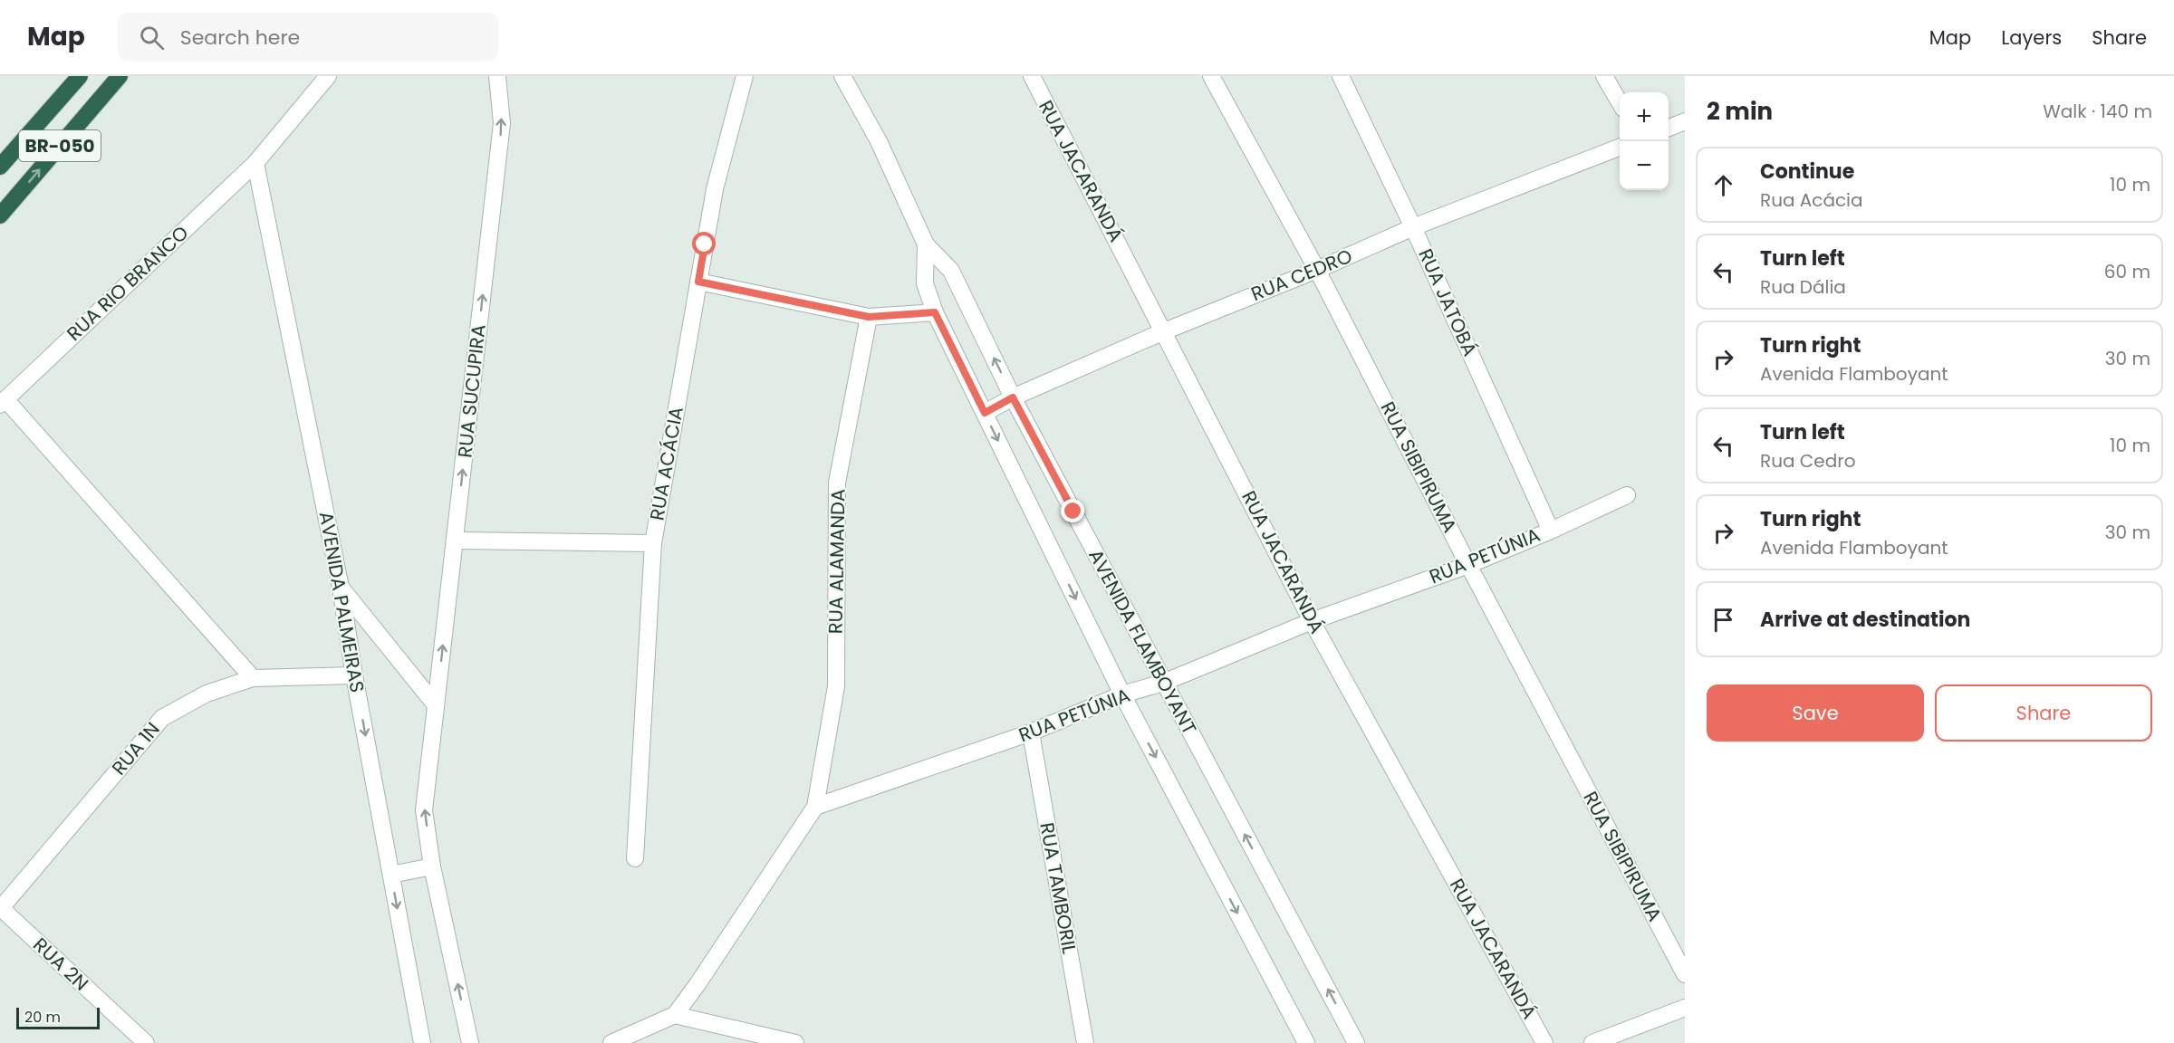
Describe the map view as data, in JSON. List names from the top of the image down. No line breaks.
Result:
{"streets":{"highway":["BR-050"],"street":["RUA JACARANDÁ","RUA CEDRO","RUA RIO BRANCO","RUA JATOBÁ","RUA SUCUPIRA","RUA ACÁCIA","RUA SIBIPIRUMA","RUA PETÚNIA","RUA ALAMANDA","AVENIDA PALMEIRAS","AVENIDA FLAMBOYANT","RUA 1N","RUA TAMBORIL","RUA 2N"]},"crossings":[["RUA JACARANDÁ","RUA CEDRO"],["RUA JACARANDÁ","RUA PETÚNIA"],["RUA CEDRO","RUA JATOBÁ"],["RUA CEDRO","RUA SIBIPIRUMA"],["RUA CEDRO","AVENIDA FLAMBOYANT"],["RUA RIO BRANCO","AVENIDA PALMEIRAS"],["RUA JATOBÁ","RUA PETÚNIA"],["RUA SIBIPIRUMA","RUA PETÚNIA"],["RUA PETÚNIA","RUA ALAMANDA"],["RUA PETÚNIA","AVENIDA FLAMBOYANT"],["RUA PETÚNIA","RUA TAMBORIL"],["AVENIDA PALMEIRAS","RUA 1N"],["RUA 1N","RUA 2N"]],"one_way":["RUA SUCUPIRA"],"scale_bar":"20 m","page":{"header":"Map","search":"Search here","nav":["Map","Layers","Share"],"heading":["2 min","Walk · 140 m"],"map_buttons":["+","−"],"list":[["Continue","Rua Acácia","10 m"],["Turn left","Rua Dália","60 m"],["Turn right","Avenida Flamboyant","30 m"],["Turn left","Rua Cedro","10 m"],["Turn right","Avenida Flamboyant","30 m"],"Arrive at destination"],"buttons":["Save","Share"],"scale":"20 m"}}
